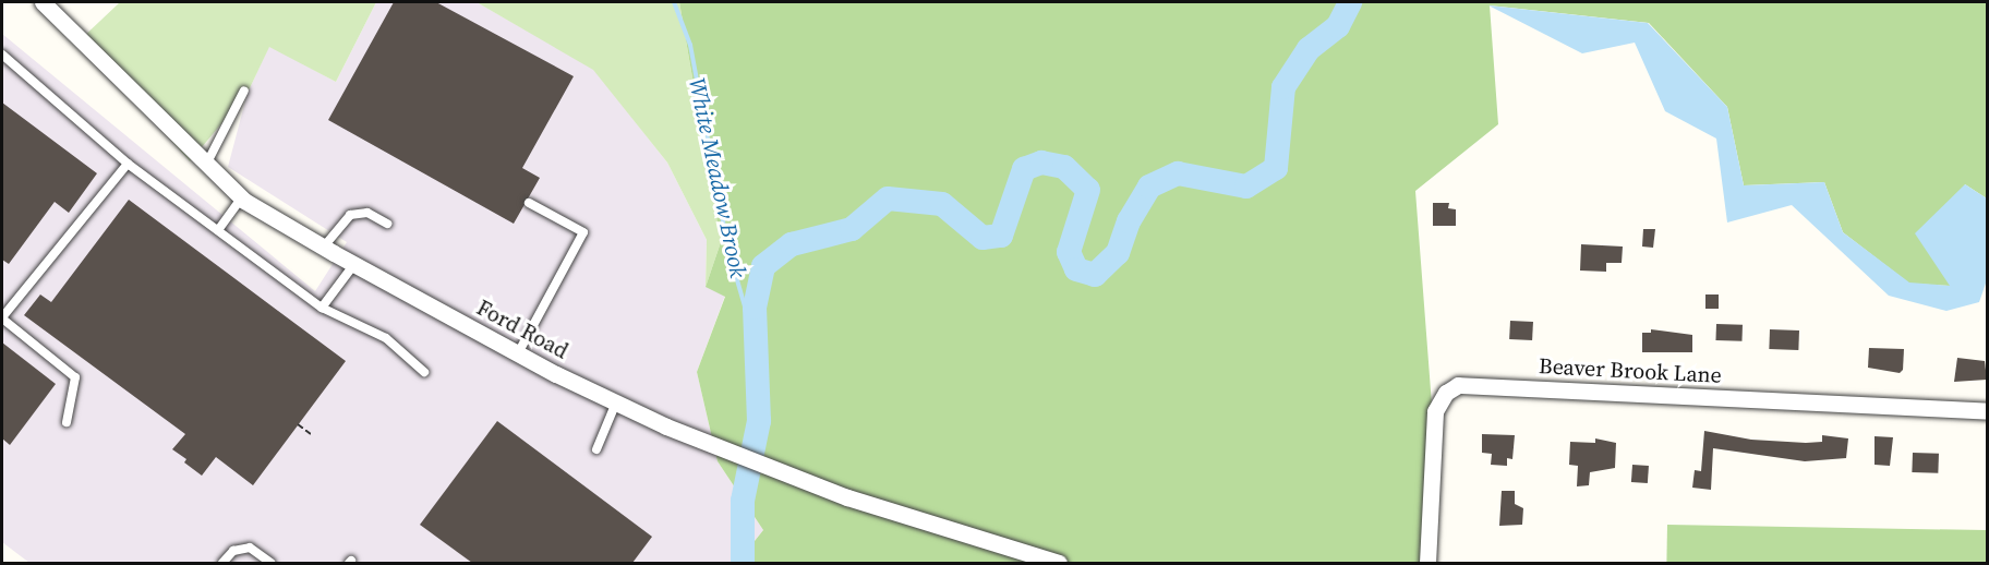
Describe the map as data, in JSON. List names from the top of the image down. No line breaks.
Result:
{"streets":{"street":["Ford Road","Beaver Brook Lane"]},"water":["White Meadow Brook"]}
